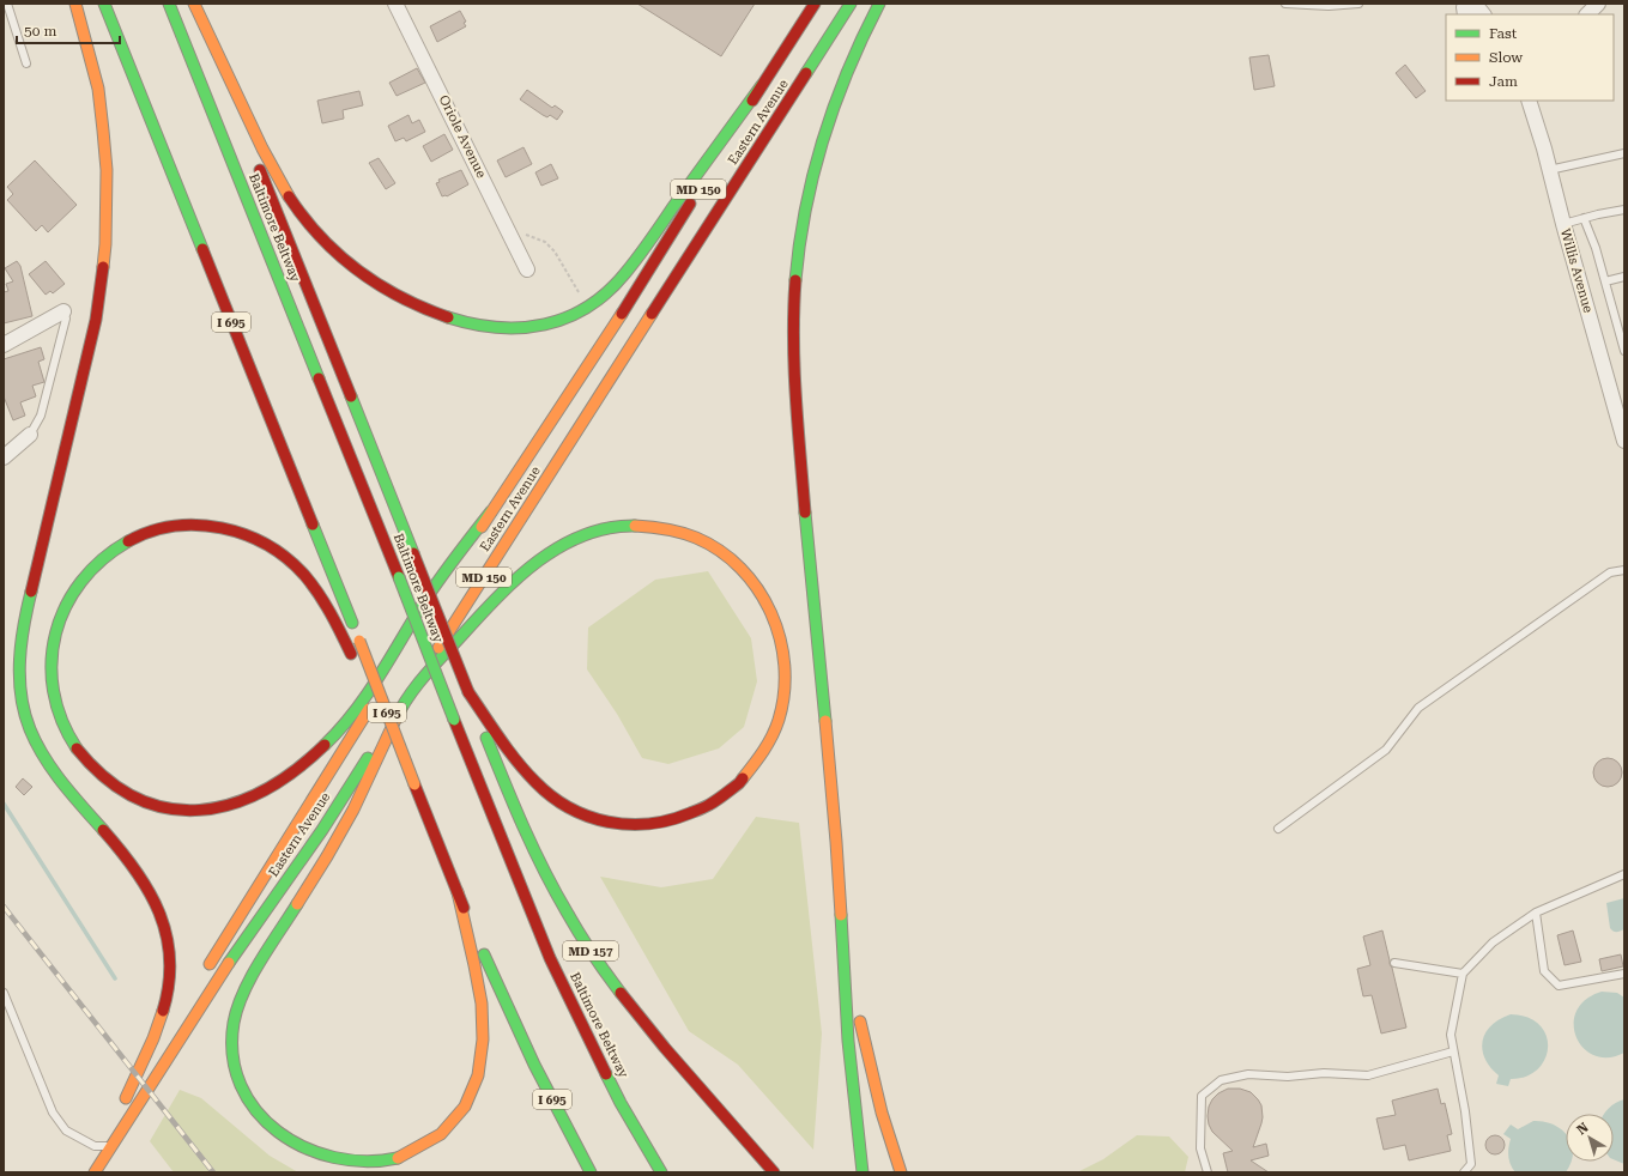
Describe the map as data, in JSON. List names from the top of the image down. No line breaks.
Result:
{"streets":{"main road":["Eastern Avenue","MD 150","Baltimore Beltway","I 695","MD 157"],"street":["Oriole Avenue","Willis Avenue"]},"legend":["Fast","Slow","Jam"],"scale_bar":"50 m","north":"top left"}
